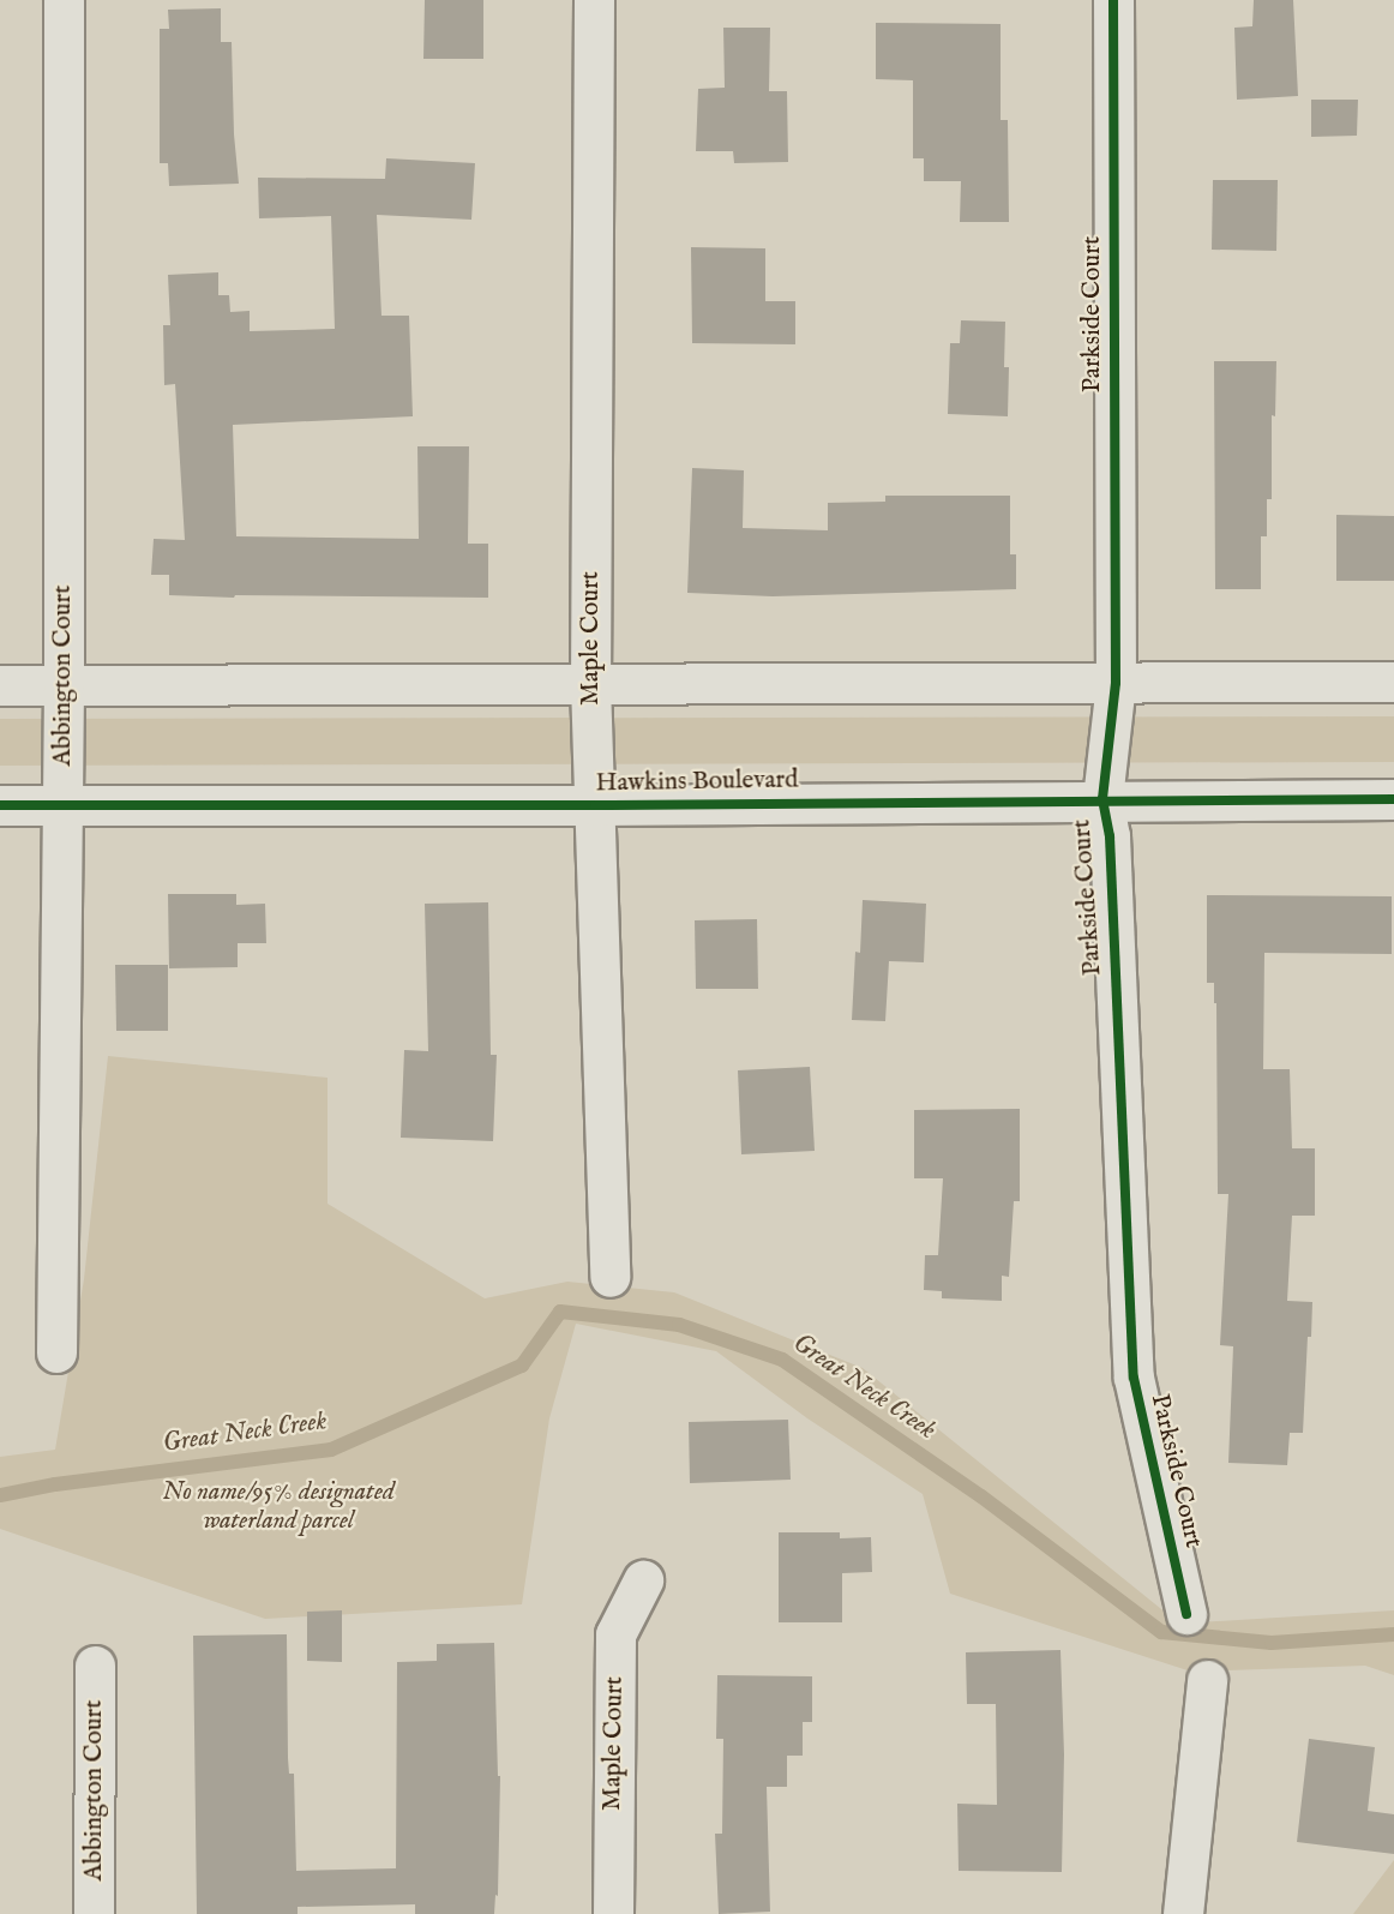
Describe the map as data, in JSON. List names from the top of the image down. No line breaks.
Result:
{"streets":{"street":["Parkside Court","Maple Court","Abbington Court","Hawkins Boulevard"]},"crossings":[["Parkside Court","Hawkins Boulevard"],["Maple Court","Hawkins Boulevard"],["Abbington Court","Hawkins Boulevard"]],"water":["Great Neck Creek"],"parks":["No name/95% designated waterland parcel"]}
